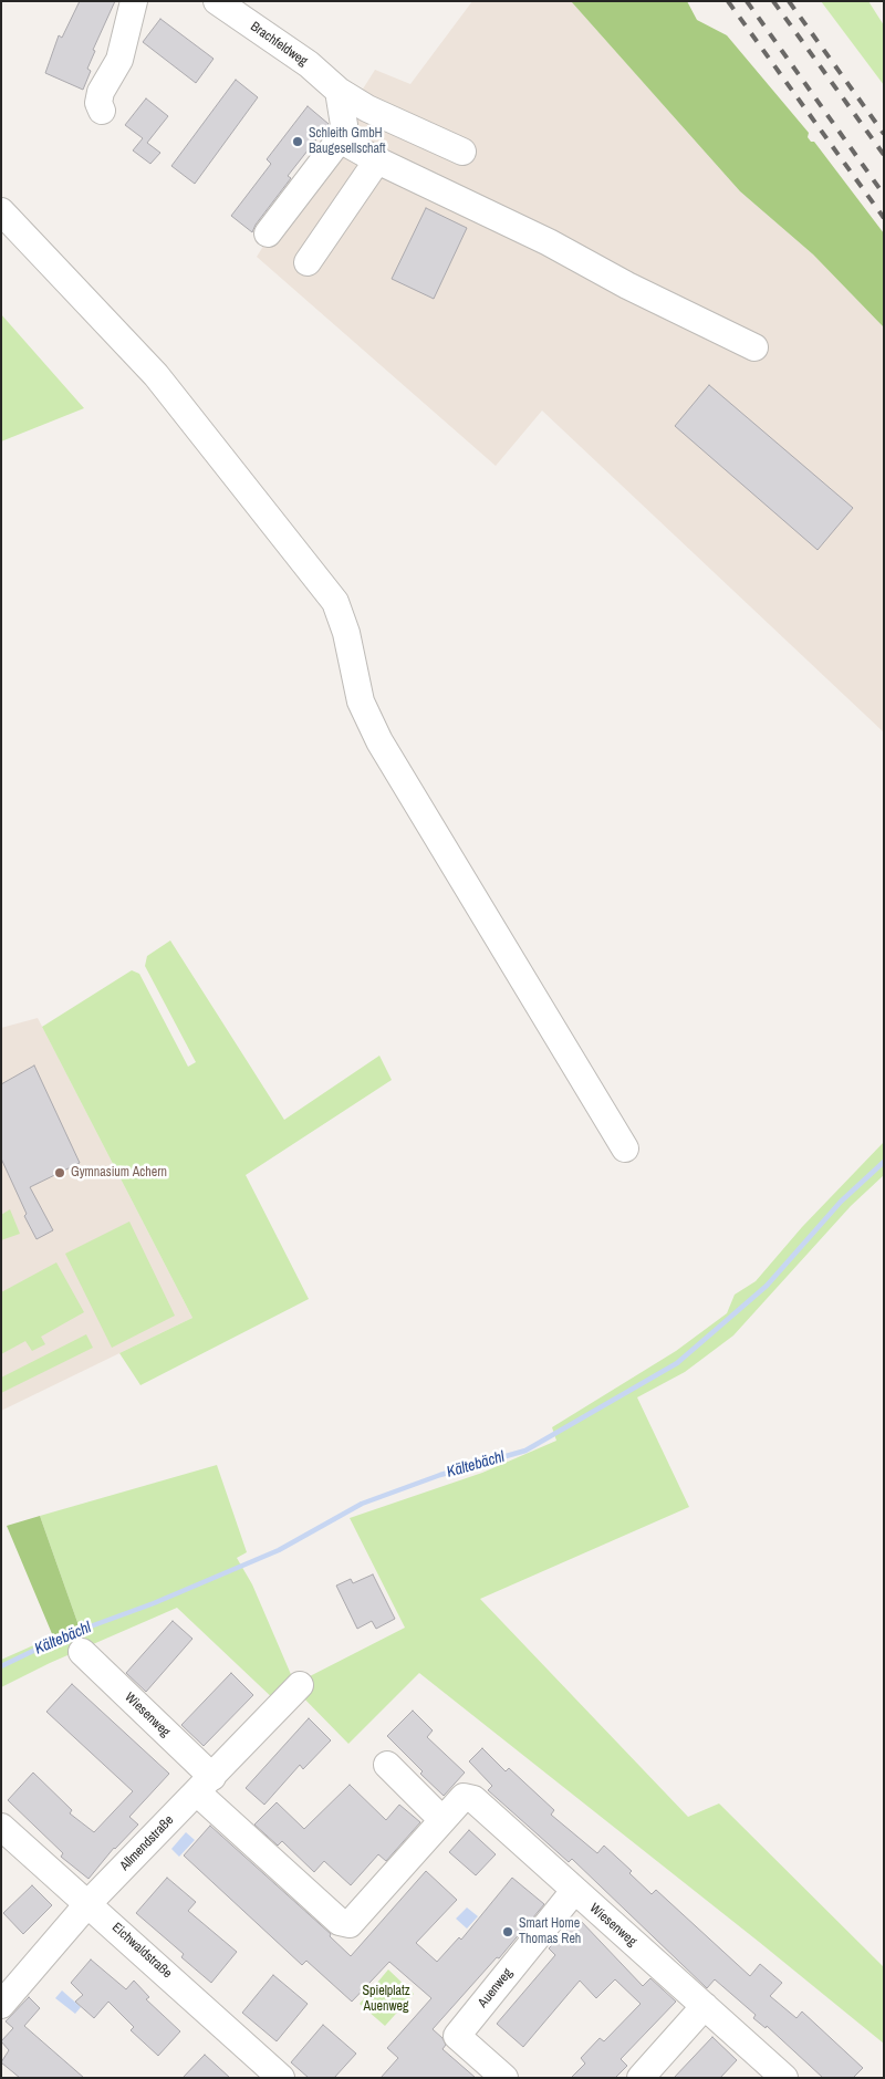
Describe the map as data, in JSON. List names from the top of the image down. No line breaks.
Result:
{"streets":{"street":["Brachfeldweg","Wiesenweg","Allmendstraße","Eichwaldstraße","Auenweg"]},"crossings":[["Wiesenweg","Allmendstraße"],["Wiesenweg","Auenweg"],["Allmendstraße","Eichwaldstraße"]],"water":["Kältebächl"],"parks":["Spielplatz Auenweg"],"places":["Schleith GmbH Baugesellschaft","Gymnasium Achern","Smart Home Thomas Reh"]}
